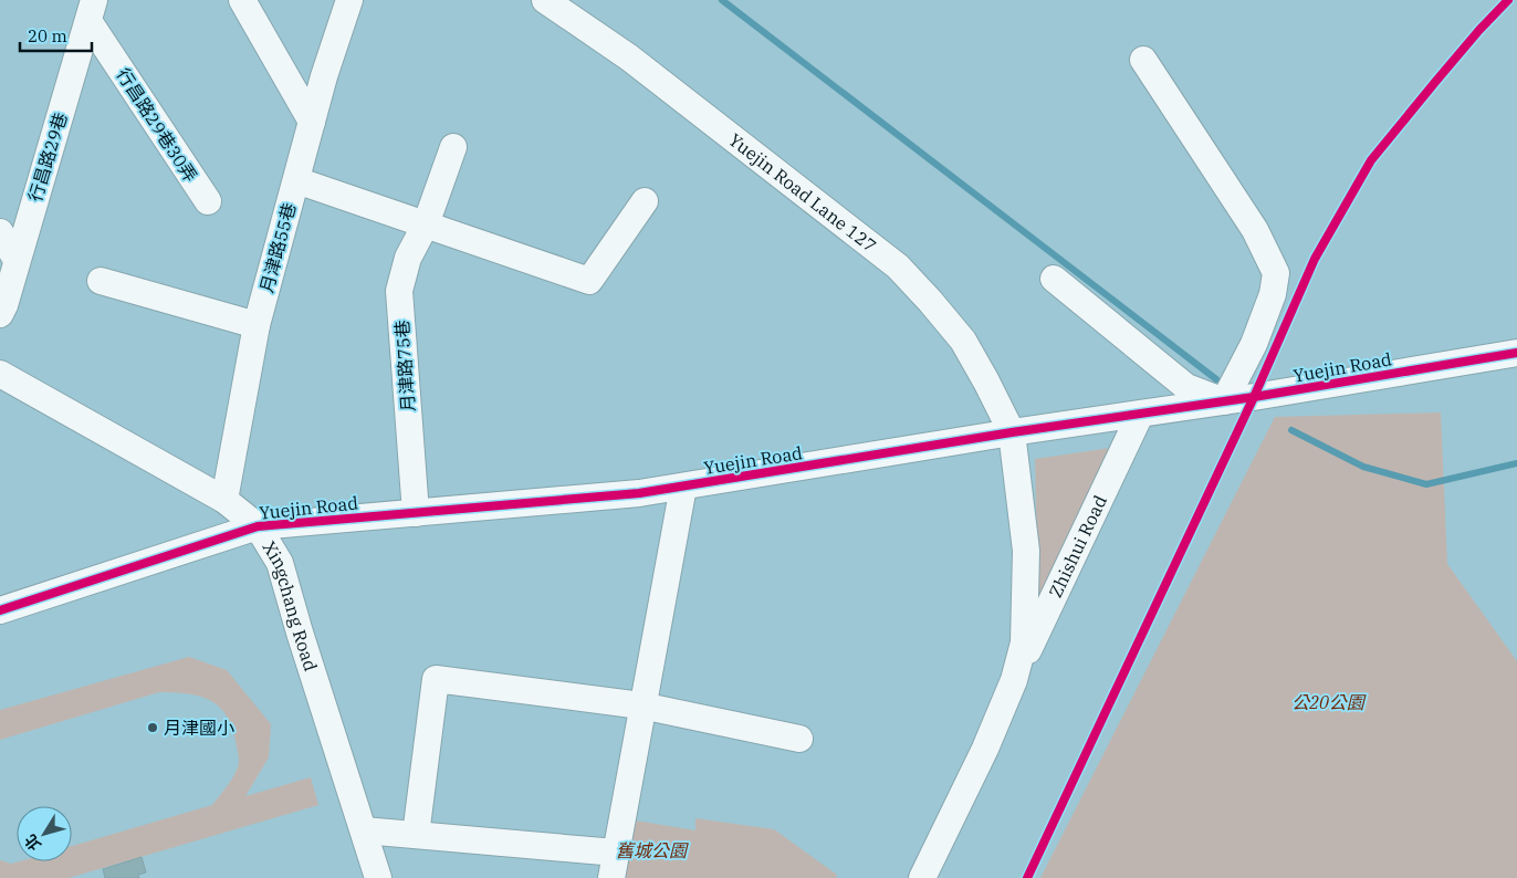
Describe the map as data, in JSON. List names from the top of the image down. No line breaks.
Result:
{"streets":{"street":["行昌路29巷30弄","行昌路29巷","Yuejin Road Lane 127","月津路55巷","月津路75巷","Yuejin Road","Zhishui Road","Xingchang Road"]},"crossings":[["行昌路29巷30弄","行昌路29巷"],["Yuejin Road Lane 127","Yuejin Road"],["Yuejin Road Lane 127","Zhishui Road"],["月津路55巷","Xingchang Road"],["月津路75巷","Yuejin Road"],["Yuejin Road","Zhishui Road"],["Yuejin Road","Xingchang Road"]],"parks":["公20公園","舊城公園"],"places":["月津國小"],"scale_bar":"20 m","north":"bottom left"}
